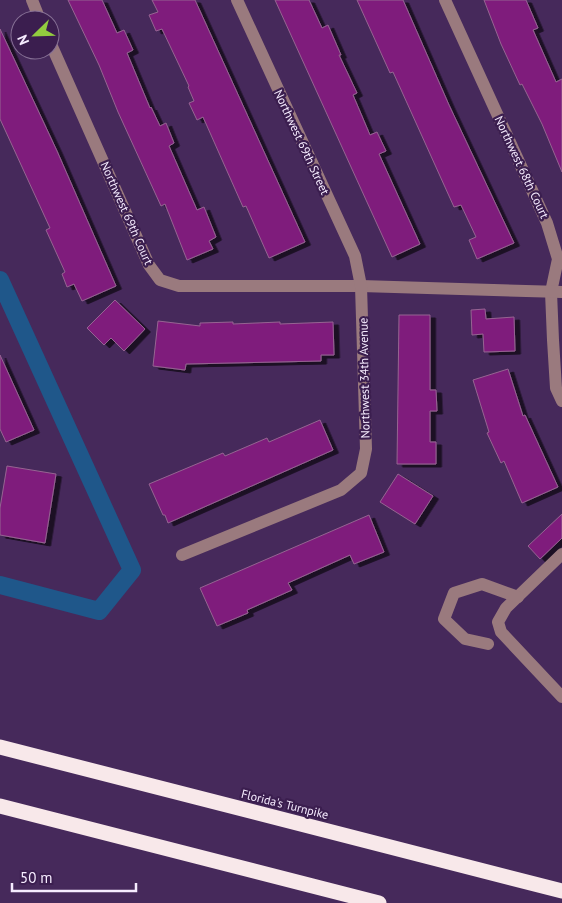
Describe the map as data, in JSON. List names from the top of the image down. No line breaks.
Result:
{"streets":{"highway":["Florida's Turnpike"],"street":["Northwest 69th Street","Northwest 68th Court","Northwest 69th Court","Northwest 34th Avenue"]},"crossings":[["Northwest 69th Street","Northwest 69th Court"],["Northwest 69th Street","Northwest 34th Avenue"],["Northwest 69th Court","Northwest 34th Avenue"]],"scale_bar":"50 m","north":"bottom left"}
